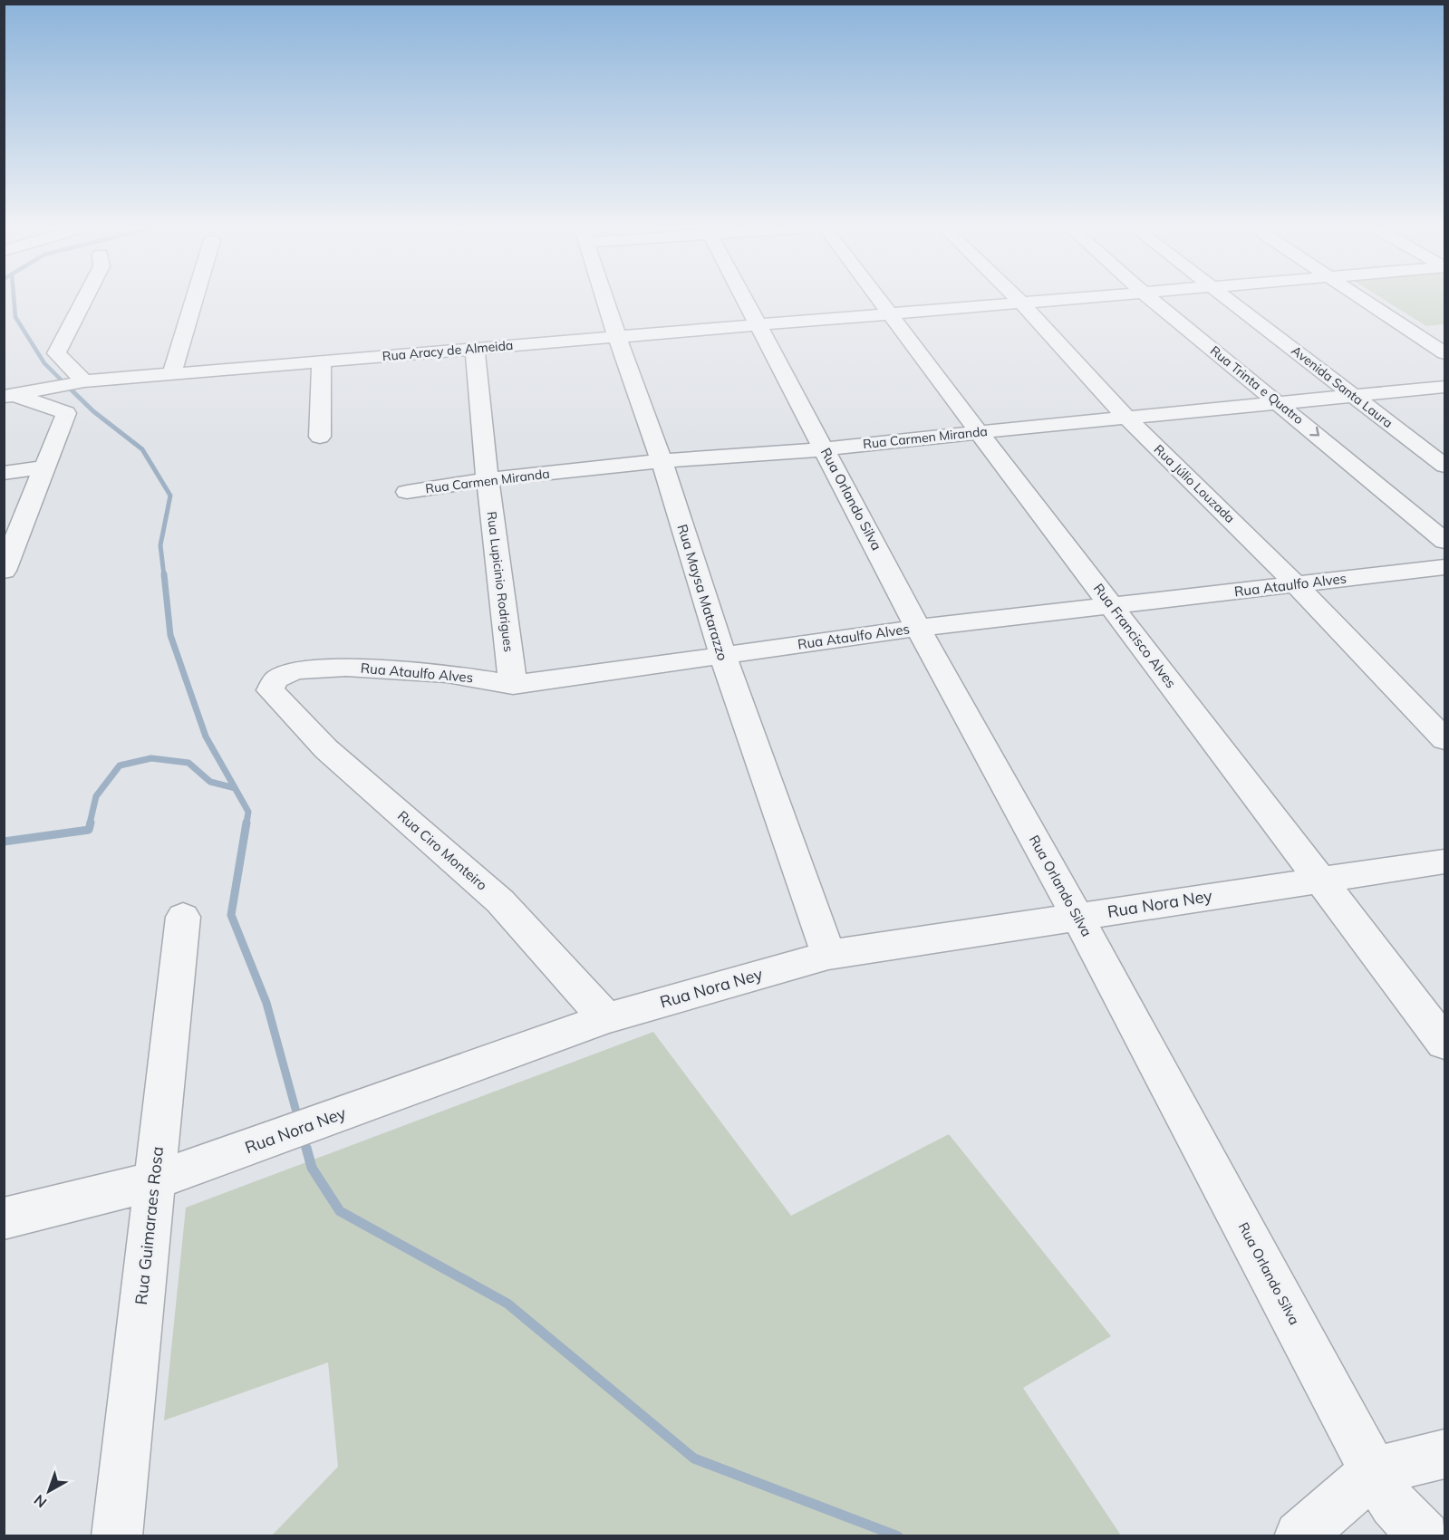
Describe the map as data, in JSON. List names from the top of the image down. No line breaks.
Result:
{"streets":{"street":["Rua Aracy de Almeida","Rua Trinta e Quatro","Avenida Santa Laura","Rua Carmen Miranda","Rua Júlio Louzada","Rua Orlando Silva","Rua Lupicinio Rodrigues","Rua Ataulfo Alves","Rua Maysa Matarazzo","Rua Francisco Alves","Rua Ciro Monteiro","Rua Nora Ney","Rua Guimaraes Rosa"]},"crossings":[["Rua Aracy de Almeida","Rua Júlio Louzada"],["Rua Aracy de Almeida","Rua Orlando Silva"],["Rua Aracy de Almeida","Rua Lupicinio Rodrigues"],["Rua Aracy de Almeida","Rua Maysa Matarazzo"],["Rua Aracy de Almeida","Rua Francisco Alves"],["Rua Trinta e Quatro","Rua Carmen Miranda"],["Avenida Santa Laura","Rua Carmen Miranda"],["Rua Carmen Miranda","Rua Júlio Louzada"],["Rua Carmen Miranda","Rua Orlando Silva"],["Rua Carmen Miranda","Rua Lupicinio Rodrigues"],["Rua Carmen Miranda","Rua Maysa Matarazzo"],["Rua Carmen Miranda","Rua Francisco Alves"],["Rua Júlio Louzada","Rua Ataulfo Alves"],["Rua Orlando Silva","Rua Ataulfo Alves"],["Rua Orlando Silva","Rua Nora Ney"],["Rua Lupicinio Rodrigues","Rua Ataulfo Alves"],["Rua Ataulfo Alves","Rua Maysa Matarazzo"],["Rua Ataulfo Alves","Rua Francisco Alves"],["Rua Ataulfo Alves","Rua Ciro Monteiro"],["Rua Maysa Matarazzo","Rua Nora Ney"],["Rua Francisco Alves","Rua Nora Ney"],["Rua Ciro Monteiro","Rua Nora Ney"],["Rua Nora Ney","Rua Guimaraes Rosa"]],"north":"bottom left"}
